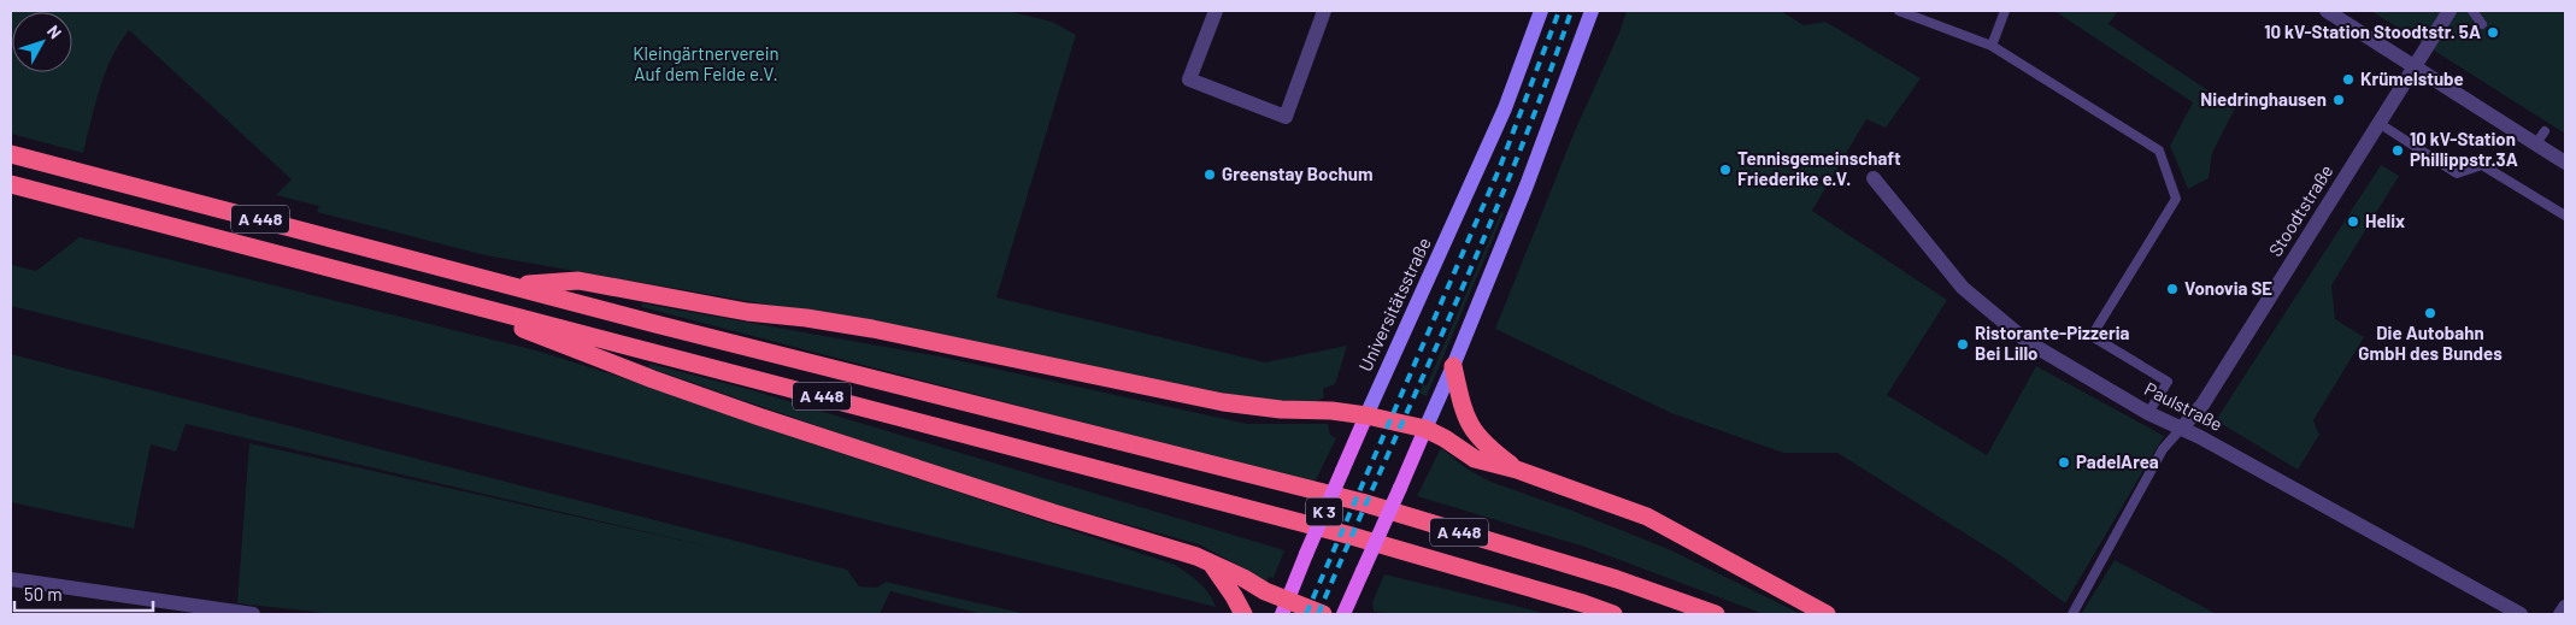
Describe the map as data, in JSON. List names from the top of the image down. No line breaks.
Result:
{"streets":{"highway":["A 448"],"main road":["Universitätsstraße","K 3"],"street":["Stoodtstraße","Paulstraße"]},"crossings":[["Stoodtstraße","Paulstraße"]],"parks":["Kleingärtnerverein Auf dem Felde e.V."],"places":["10 kV-Station Stoodtstr. 5A","Krümelstube","Niedringhausen","10 kV-Station Phillippstr.3A","Tennisgemeinschaft Friederike e.V.","Greenstay Bochum","Helix","Vonovia SE","Die Autobahn GmbH des Bundes","Ristorante-Pizzeria Bei Lillo","PadelArea"],"scale_bar":"50 m","north":"top right"}
